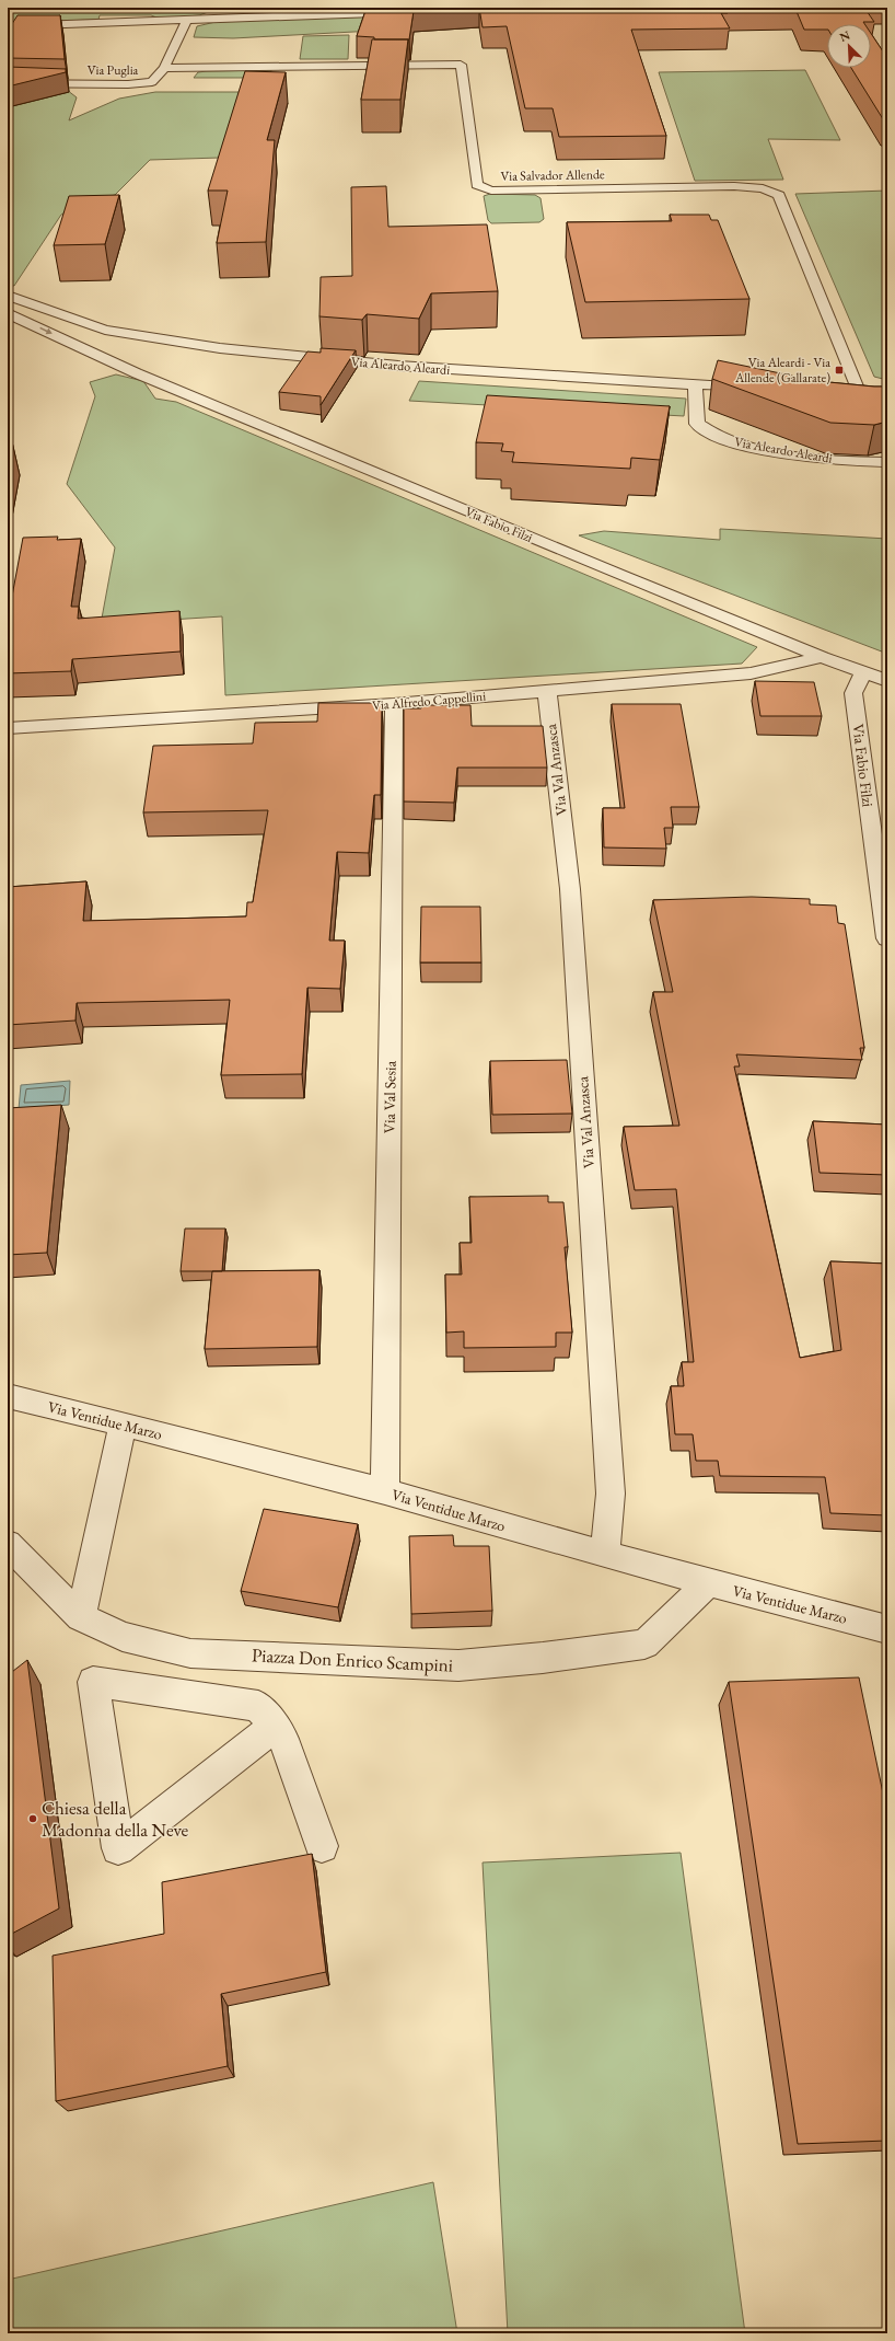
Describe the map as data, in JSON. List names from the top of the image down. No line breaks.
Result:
{"streets":{"street":["Via Puglia","Via Salvador Allende","Via Aleardo Aleardi","Via Fabio Filzi","Via Alfredo Cappellini","Via Val Anzasca","Via Val Sesia","Via Ventidue Marzo","Piazza Don Enrico Scampini"]},"crossings":[["Via Puglia","Via Salvador Allende"],["Via Fabio Filzi","Via Alfredo Cappellini"],["Via Alfredo Cappellini","Via Val Anzasca"],["Via Alfredo Cappellini","Via Val Sesia"],["Via Val Anzasca","Via Ventidue Marzo"],["Via Val Sesia","Via Ventidue Marzo"],["Via Ventidue Marzo","Piazza Don Enrico Scampini"]],"places":{"transit":["Via Aleardi - Via Allende (Gallarate)"],"other":["Chiesa della Madonna della Neve"]},"north":"top left"}
